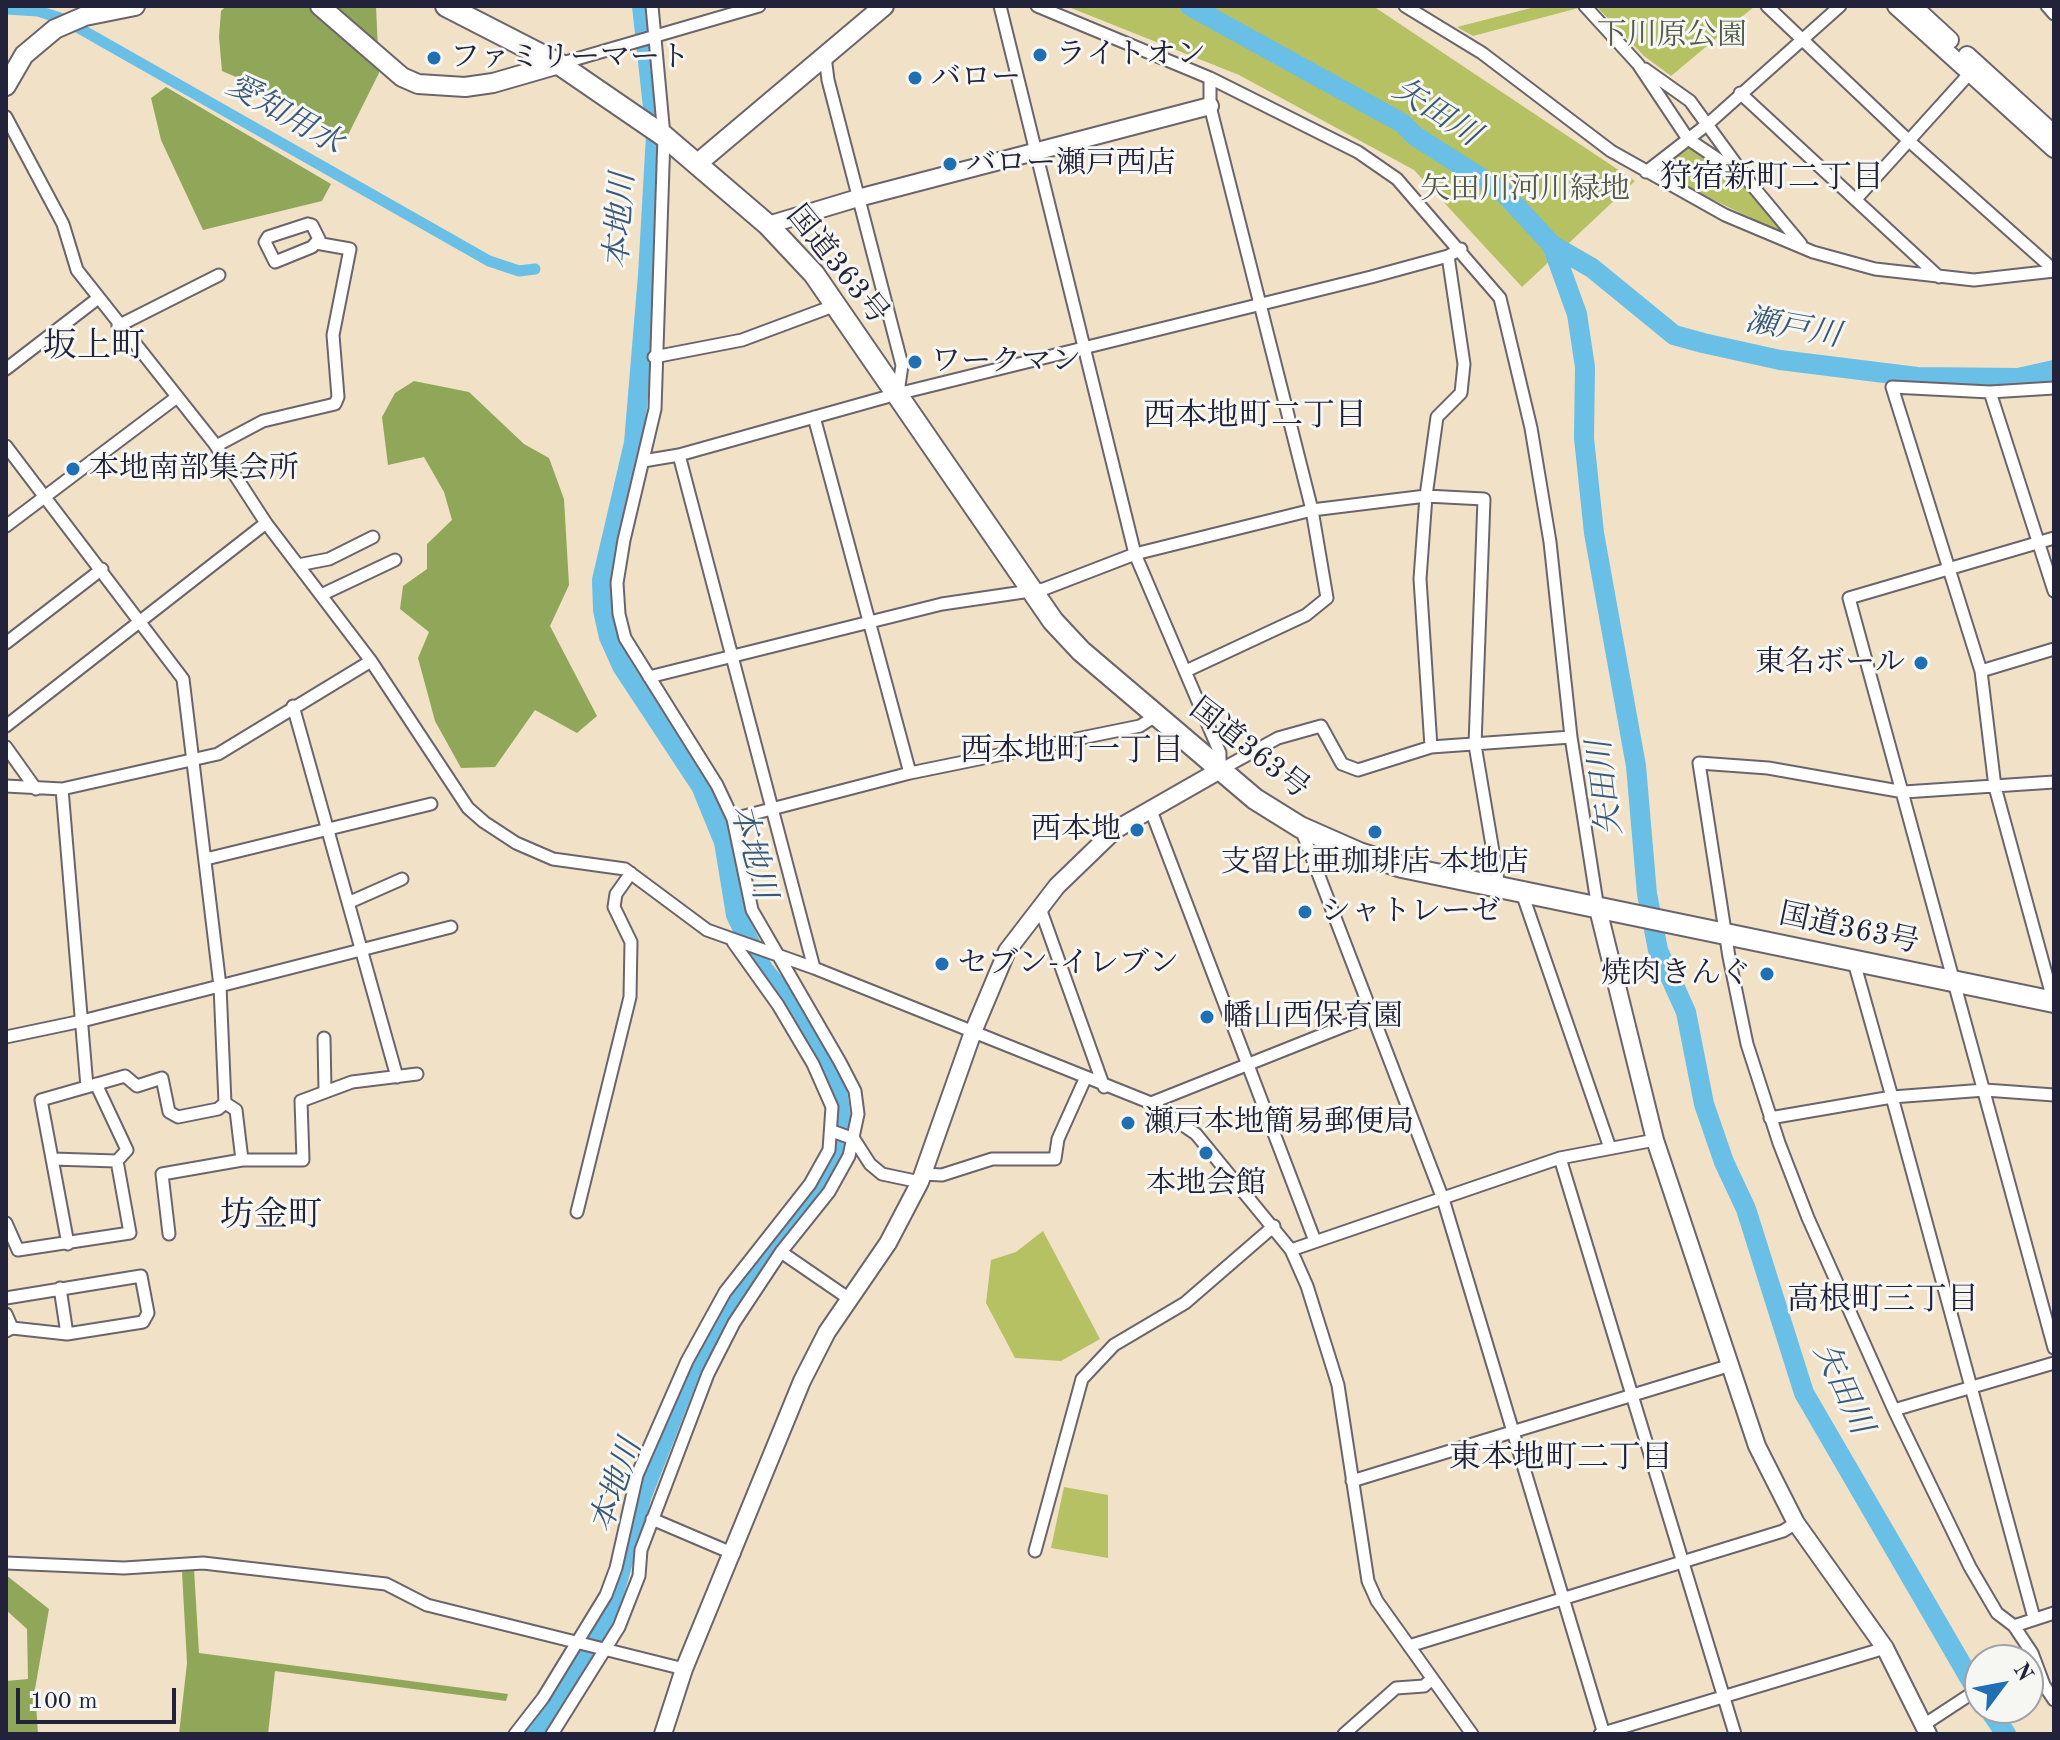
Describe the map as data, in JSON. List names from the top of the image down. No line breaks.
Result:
{"streets":{"highway":["国道363号"]},"districts":["狩宿新町二丁目","坂上町","西本地町二丁目","西本地町一丁目","坊金町","高根町三丁目","東本地町二丁目"],"water":["矢田川","愛知用水","本地川","瀬戸川"],"parks":["下川原公園","矢田川河川緑地"],"places":["ライトオン","ファミリーマート","バロー","バロー瀬戸西店","ワークマン","本地南部集会所","東名ボール","西本地","支留比亜珈琲店 本地店","シャトレーゼ","セブン-イレブン","焼肉きんぐ","幡山西保育園","瀬戸本地簡易郵便局","本地会館"],"scale_bar":"100 m","north":"top right"}
